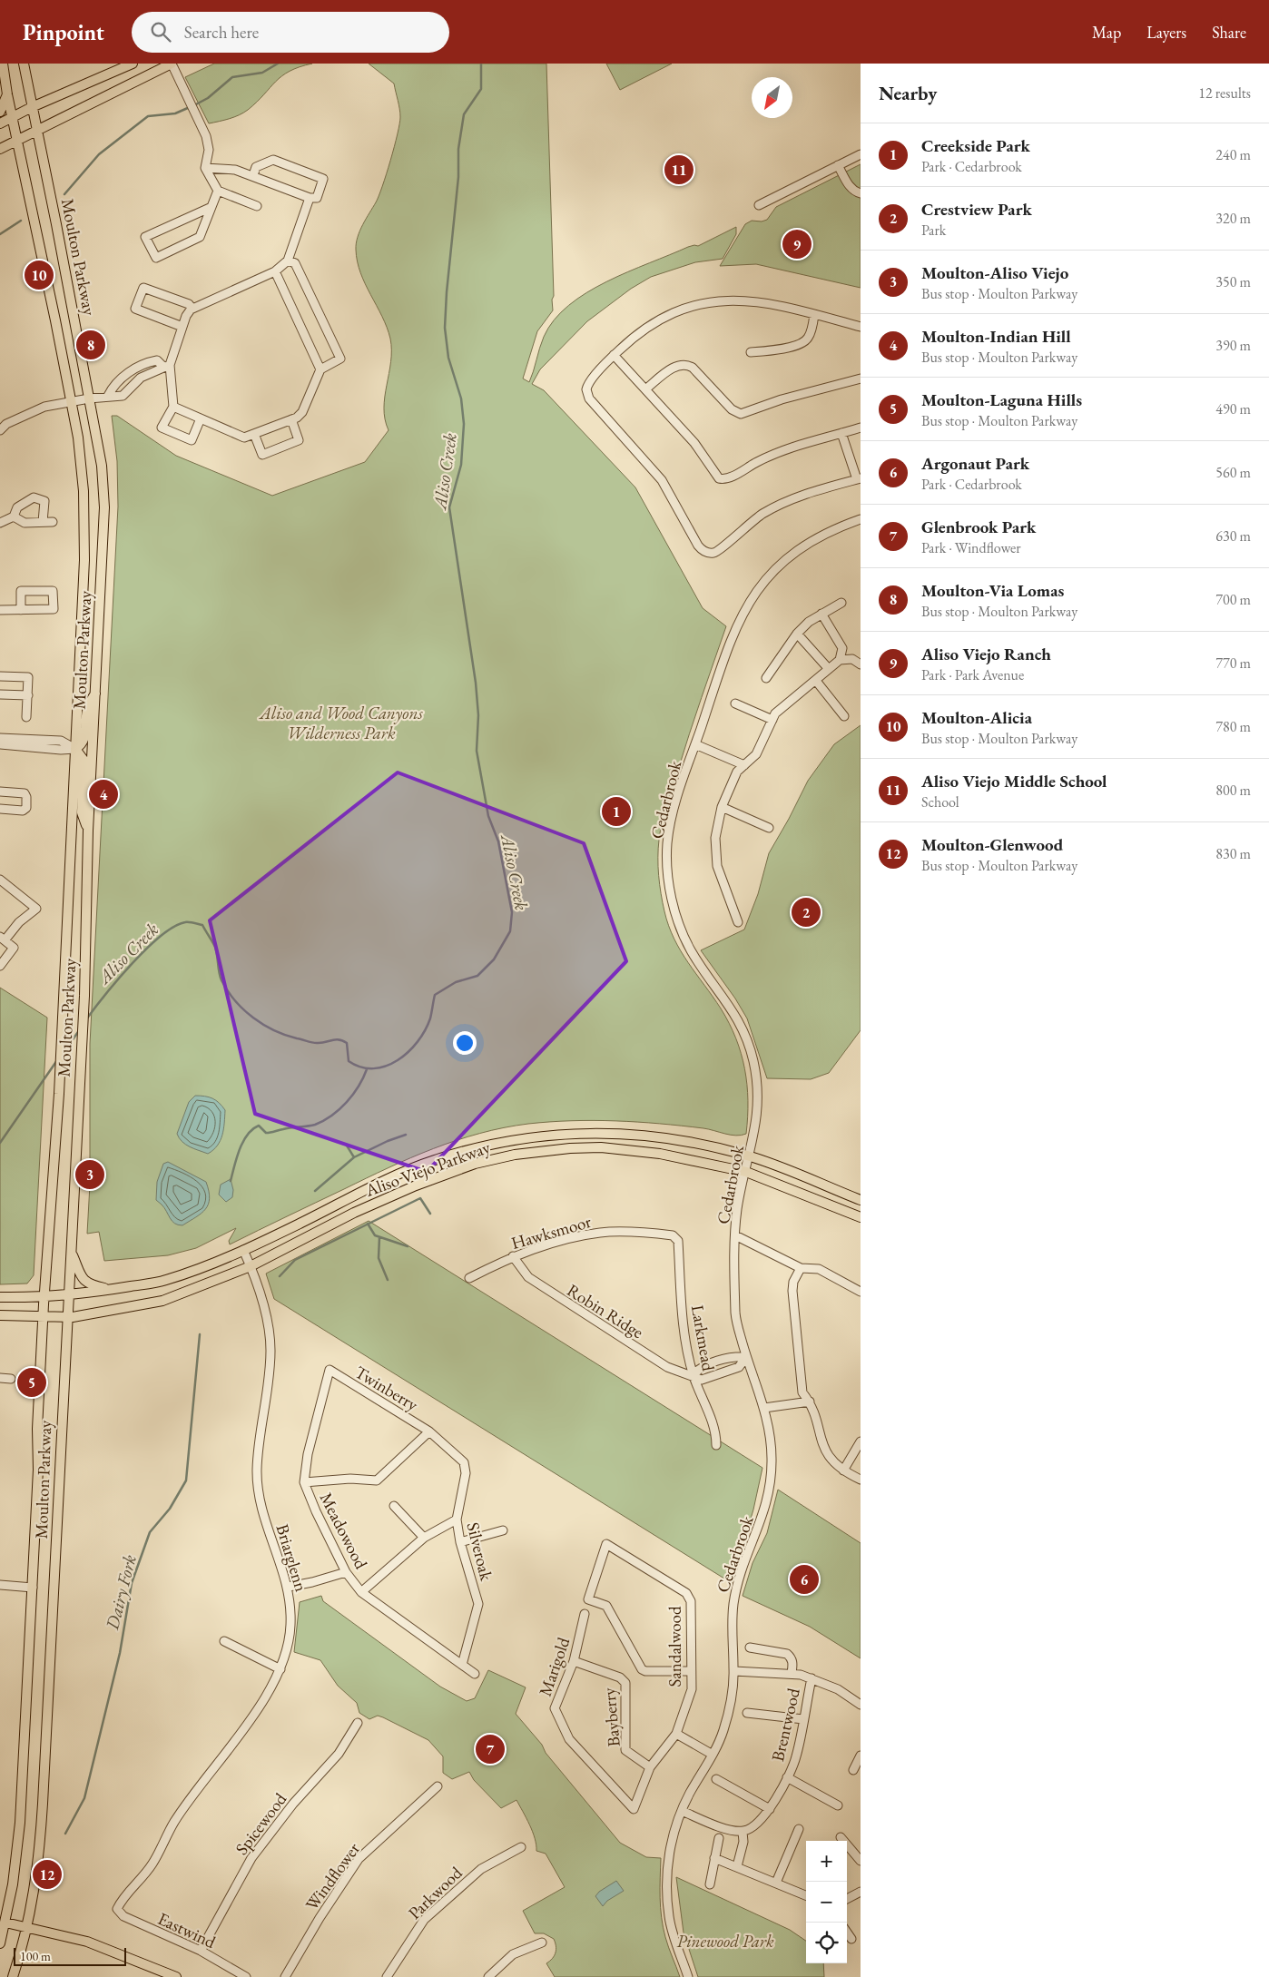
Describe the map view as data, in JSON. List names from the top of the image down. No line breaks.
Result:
{"streets":{"main road":["Moulton Parkway","Aliso Viejo Parkway"],"street":["Cedarbrook","Hawksmoor","Robin Ridge","Larkmead","Twinberry","Meadowood","Silveroak","Briarglenn","Sandalwood","Marigold","Bayberry","Brentwood","Spicewood","Windflower","Parkwood","Eastwind"]},"crossings":[["Moulton Parkway","Aliso Viejo Parkway"],["Cedarbrook","Aliso Viejo Parkway"],["Cedarbrook","Robin Ridge"],["Aliso Viejo Parkway","Briarglenn"],["Hawksmoor","Robin Ridge"],["Hawksmoor","Larkmead"],["Robin Ridge","Larkmead"],["Twinberry","Meadowood"],["Twinberry","Silveroak"],["Meadowood","Silveroak"],["Briarglenn","Eastwind"],["Sandalwood","Marigold"],["Sandalwood","Bayberry"],["Marigold","Bayberry"],["Spicewood","Eastwind"]],"water":["Aliso Creek","Dairy Fork"],"parks":["Aliso and Wood Canyons Wilderness Park","Pinewood Park"],"scale_bar":"100 m","north":"bottom left","page":{"header":"Pinpoint","search":"Search here","nav":["Map","Layers","Share"],"heading":["Nearby","12 results"],"list":[{"mark":"1","name":"Creekside Park","note":"Park · Cedarbrook","value":"240 m"},{"mark":"2","name":"Crestview Park","note":"Park","value":"320 m"},{"mark":"3","name":"Moulton-Aliso Viejo","note":"Bus stop · Moulton Parkway","value":"350 m"},{"mark":"4","name":"Moulton-Indian Hill","note":"Bus stop · Moulton Parkway","value":"390 m"},{"mark":"5","name":"Moulton-Laguna Hills","note":"Bus stop · Moulton Parkway","value":"490 m"},{"mark":"6","name":"Argonaut Park","note":"Park · Cedarbrook","value":"560 m"},{"mark":"7","name":"Glenbrook Park","note":"Park · Windflower","value":"630 m"},{"mark":"8","name":"Moulton-Via Lomas","note":"Bus stop · Moulton Parkway","value":"700 m"},{"mark":"9","name":"Aliso Viejo Ranch","note":"Park · Park Avenue","value":"770 m"},{"mark":"10","name":"Moulton-Alicia","note":"Bus stop · Moulton Parkway","value":"780 m"},{"mark":"11","name":"Aliso Viejo Middle School","note":"School","value":"800 m"},{"mark":"12","name":"Moulton-Glenwood","note":"Bus stop · Moulton Parkway","value":"830 m"}],"pins":["11","9","10","8","4","1","2","3","5","6","7","12"],"map_buttons":["+","−"],"scale":"100 m"}}
